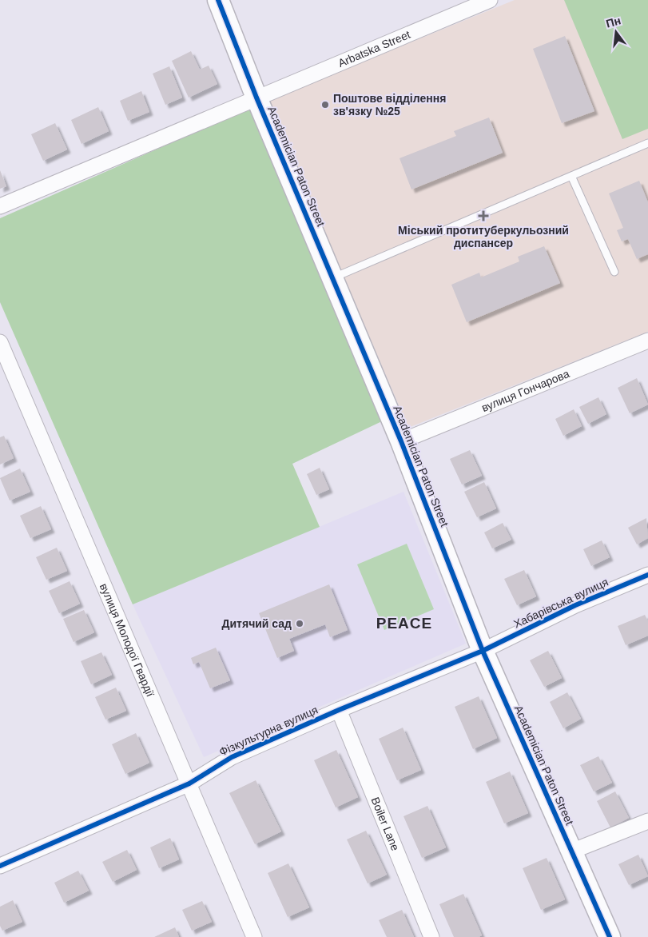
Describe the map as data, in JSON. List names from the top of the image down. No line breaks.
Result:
{"streets":{"street":["Arbatska Street","Academician Paton Street","вулиця Гончарова","Хабарівська вулиця","вулиця Молодої Гвардії","Фізкультурна вулиця","Boiler Lane"]},"crossings":[["Arbatska Street","Academician Paton Street"],["Academician Paton Street","вулиця Гончарова"],["Academician Paton Street","Хабарівська вулиця"],["Academician Paton Street","Фізкультурна вулиця"],["Хабарівська вулиця","Фізкультурна вулиця"],["вулиця Молодої Гвардії","Фізкультурна вулиця"],["Фізкультурна вулиця","Boiler Lane"]],"districts":["PEACE"],"places":{"other":["Поштове відділення зв'язку №25","Дитячий сад"],"health":["Міський протитуберкульозний диспансер"]},"north":"top"}
